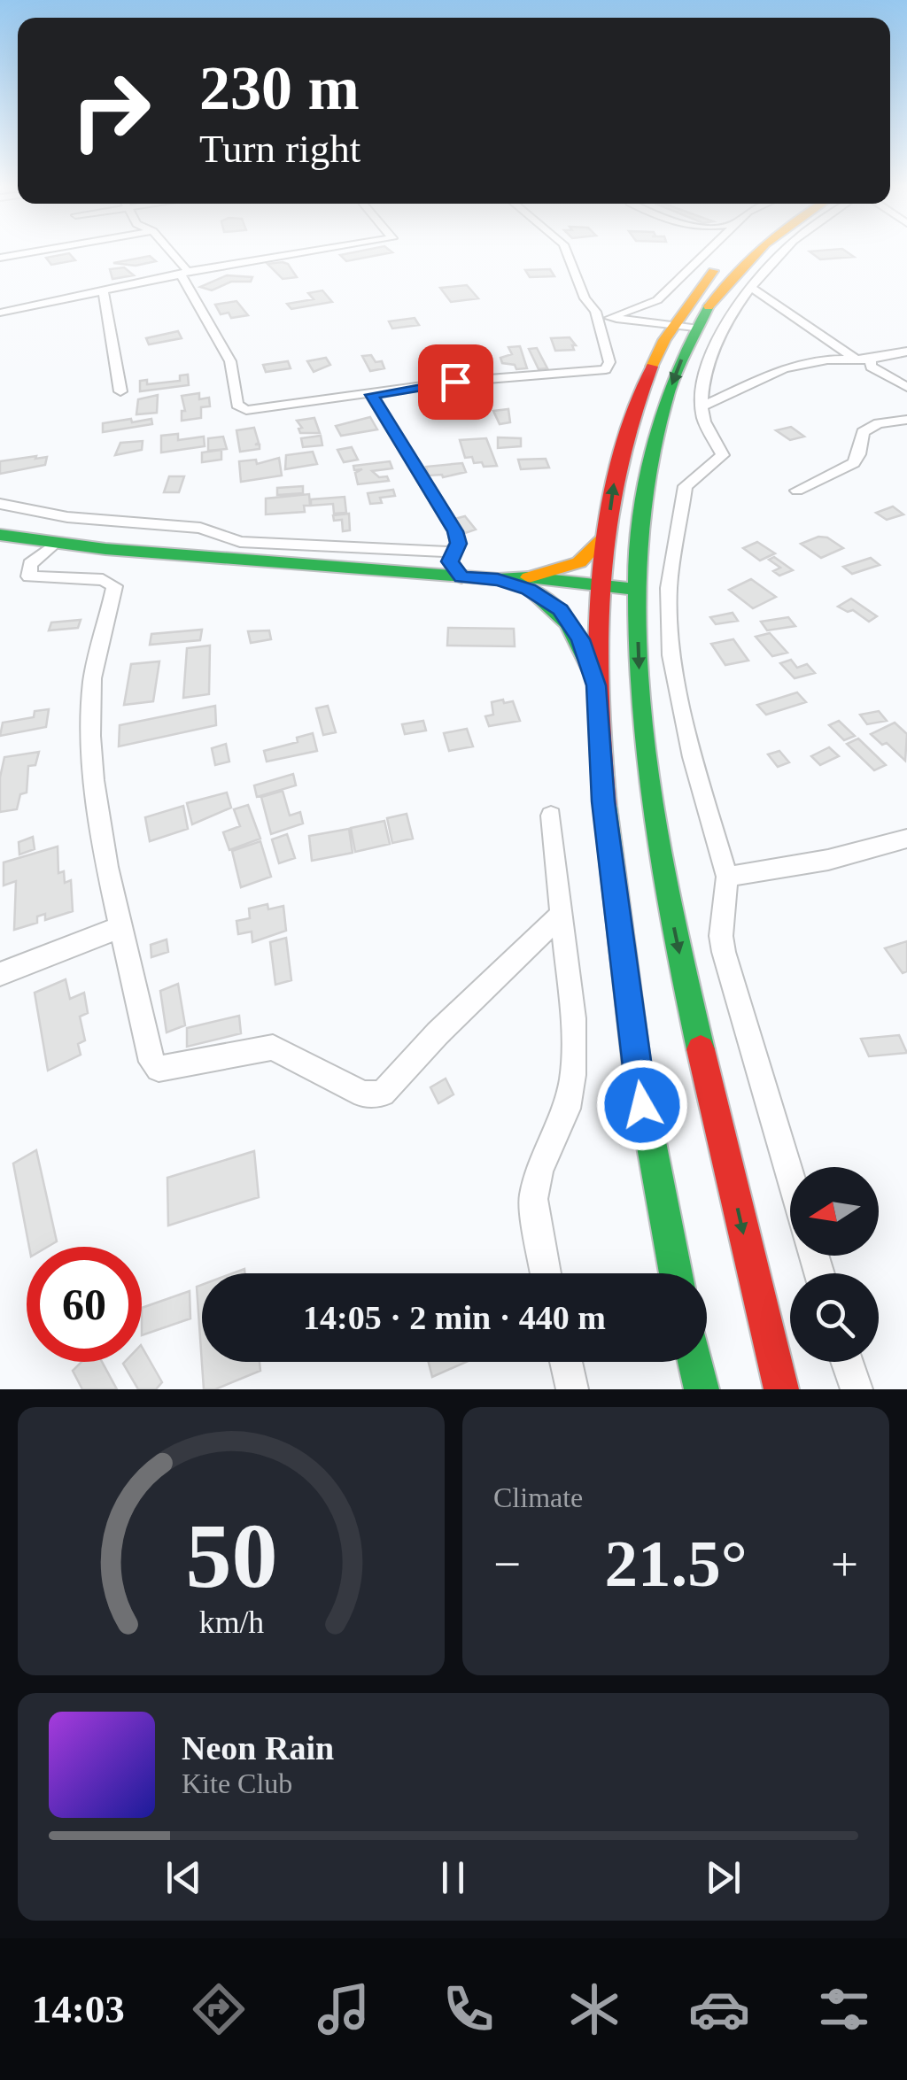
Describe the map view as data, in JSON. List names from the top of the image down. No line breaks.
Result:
{"north":"left","page":{"turn":["230 m","Turn right"],"limit":"60","trip":"14:05 · 2 min · 440 m","tile":"Climate","heat":["−","21.5°","+"],"song":["Neon Rain","Kite Club"],"tabs":"14:03","gauge":["50","km/h"]}}
